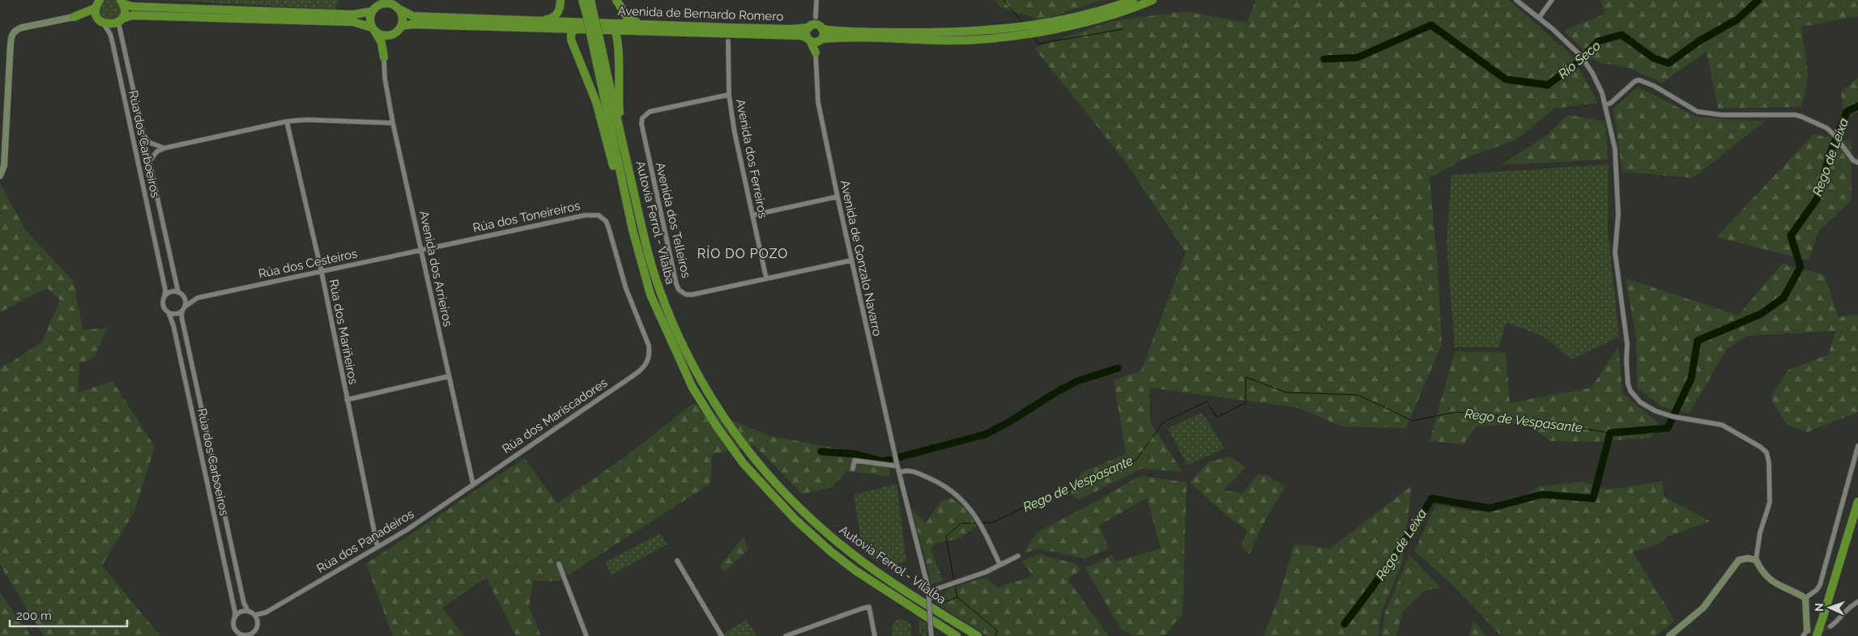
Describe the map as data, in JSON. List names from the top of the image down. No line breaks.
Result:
{"streets":{"highway":["Avenida de Bernardo Romero","Autovía Ferrol - Vilalba"],"street":["Rúa dos Carboeiros","Avenida dos Ferreiros","Rúa dos Toneireiros","Avenida dos Telleiros","Avenida de Gonzalo Navarro","Rúa dos Cesteiros","Avenida dos Arrieiros","Rúa dos Mariñeiros","Rúa dos Mariscadores","Rúa dos Panadeiros"]},"crossings":[["Avenida de Bernardo Romero","Avenida dos Ferreiros"],["Avenida de Bernardo Romero","Autovía Ferrol - Vilalba"],["Rúa dos Carboeiros","Rúa dos Cesteiros"],["Rúa dos Carboeiros","Rúa dos Panadeiros"],["Avenida dos Ferreiros","Avenida dos Telleiros"],["Rúa dos Toneireiros","Rúa dos Cesteiros"],["Rúa dos Toneireiros","Avenida dos Arrieiros"],["Rúa dos Toneireiros","Rúa dos Mariscadores"],["Avenida dos Telleiros","Avenida de Gonzalo Navarro"],["Rúa dos Cesteiros","Avenida dos Arrieiros"],["Rúa dos Cesteiros","Rúa dos Mariñeiros"],["Avenida dos Arrieiros","Rúa dos Mariscadores"],["Avenida dos Arrieiros","Rúa dos Panadeiros"],["Rúa dos Mariñeiros","Rúa dos Panadeiros"],["Rúa dos Mariscadores","Rúa dos Panadeiros"]],"districts":["RÍO DO POZO"],"water":["Río Seco","Rego de Leixa","Rego de Vespasante"],"scale_bar":"200 m","north":"left"}
